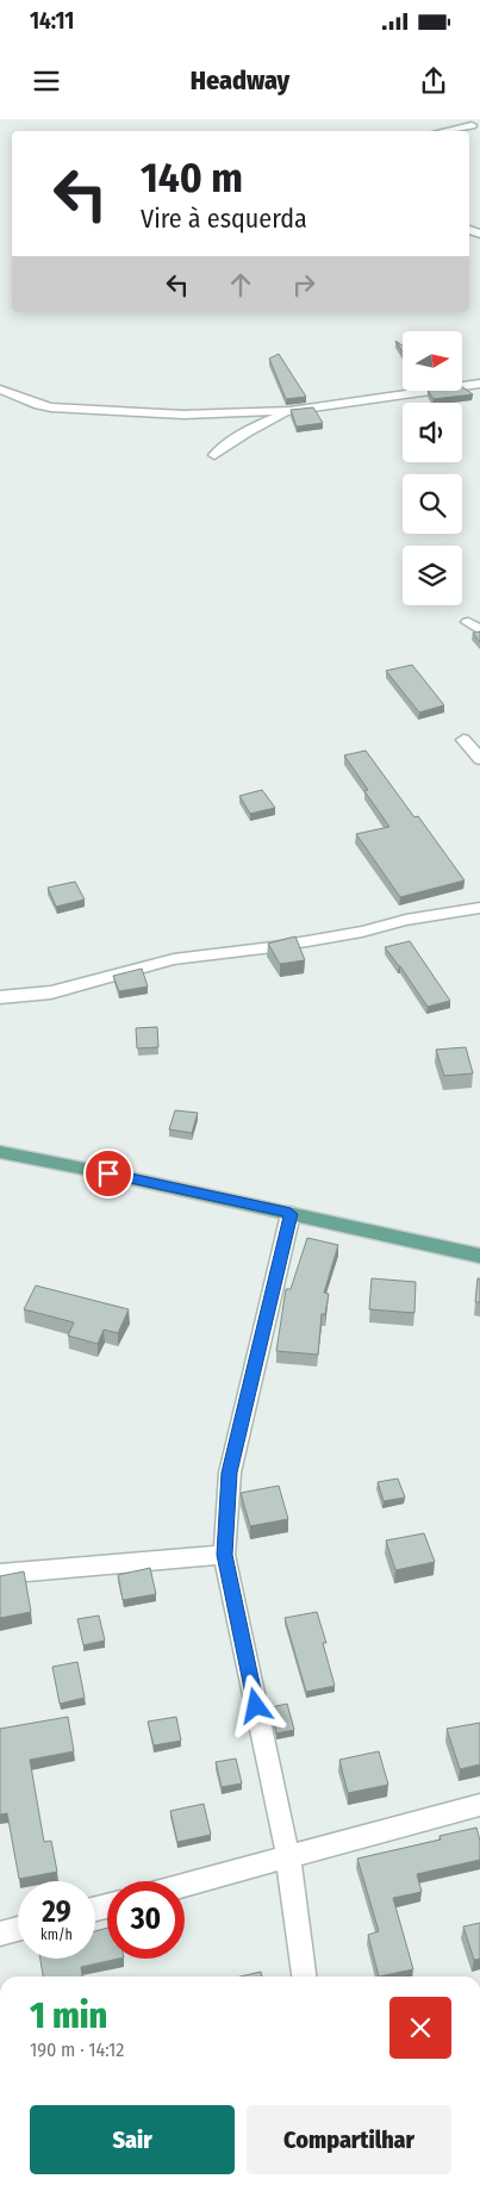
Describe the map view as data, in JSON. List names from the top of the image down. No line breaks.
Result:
{"north":"right","page":{"status":"14:11","header":"Headway","turn":["140 m","Vire à esquerda"],"speed":"29 km/h","limit":"30","heading":["1 min","190 m · 14:12"],"buttons":["Sair","Compartilhar"]}}
